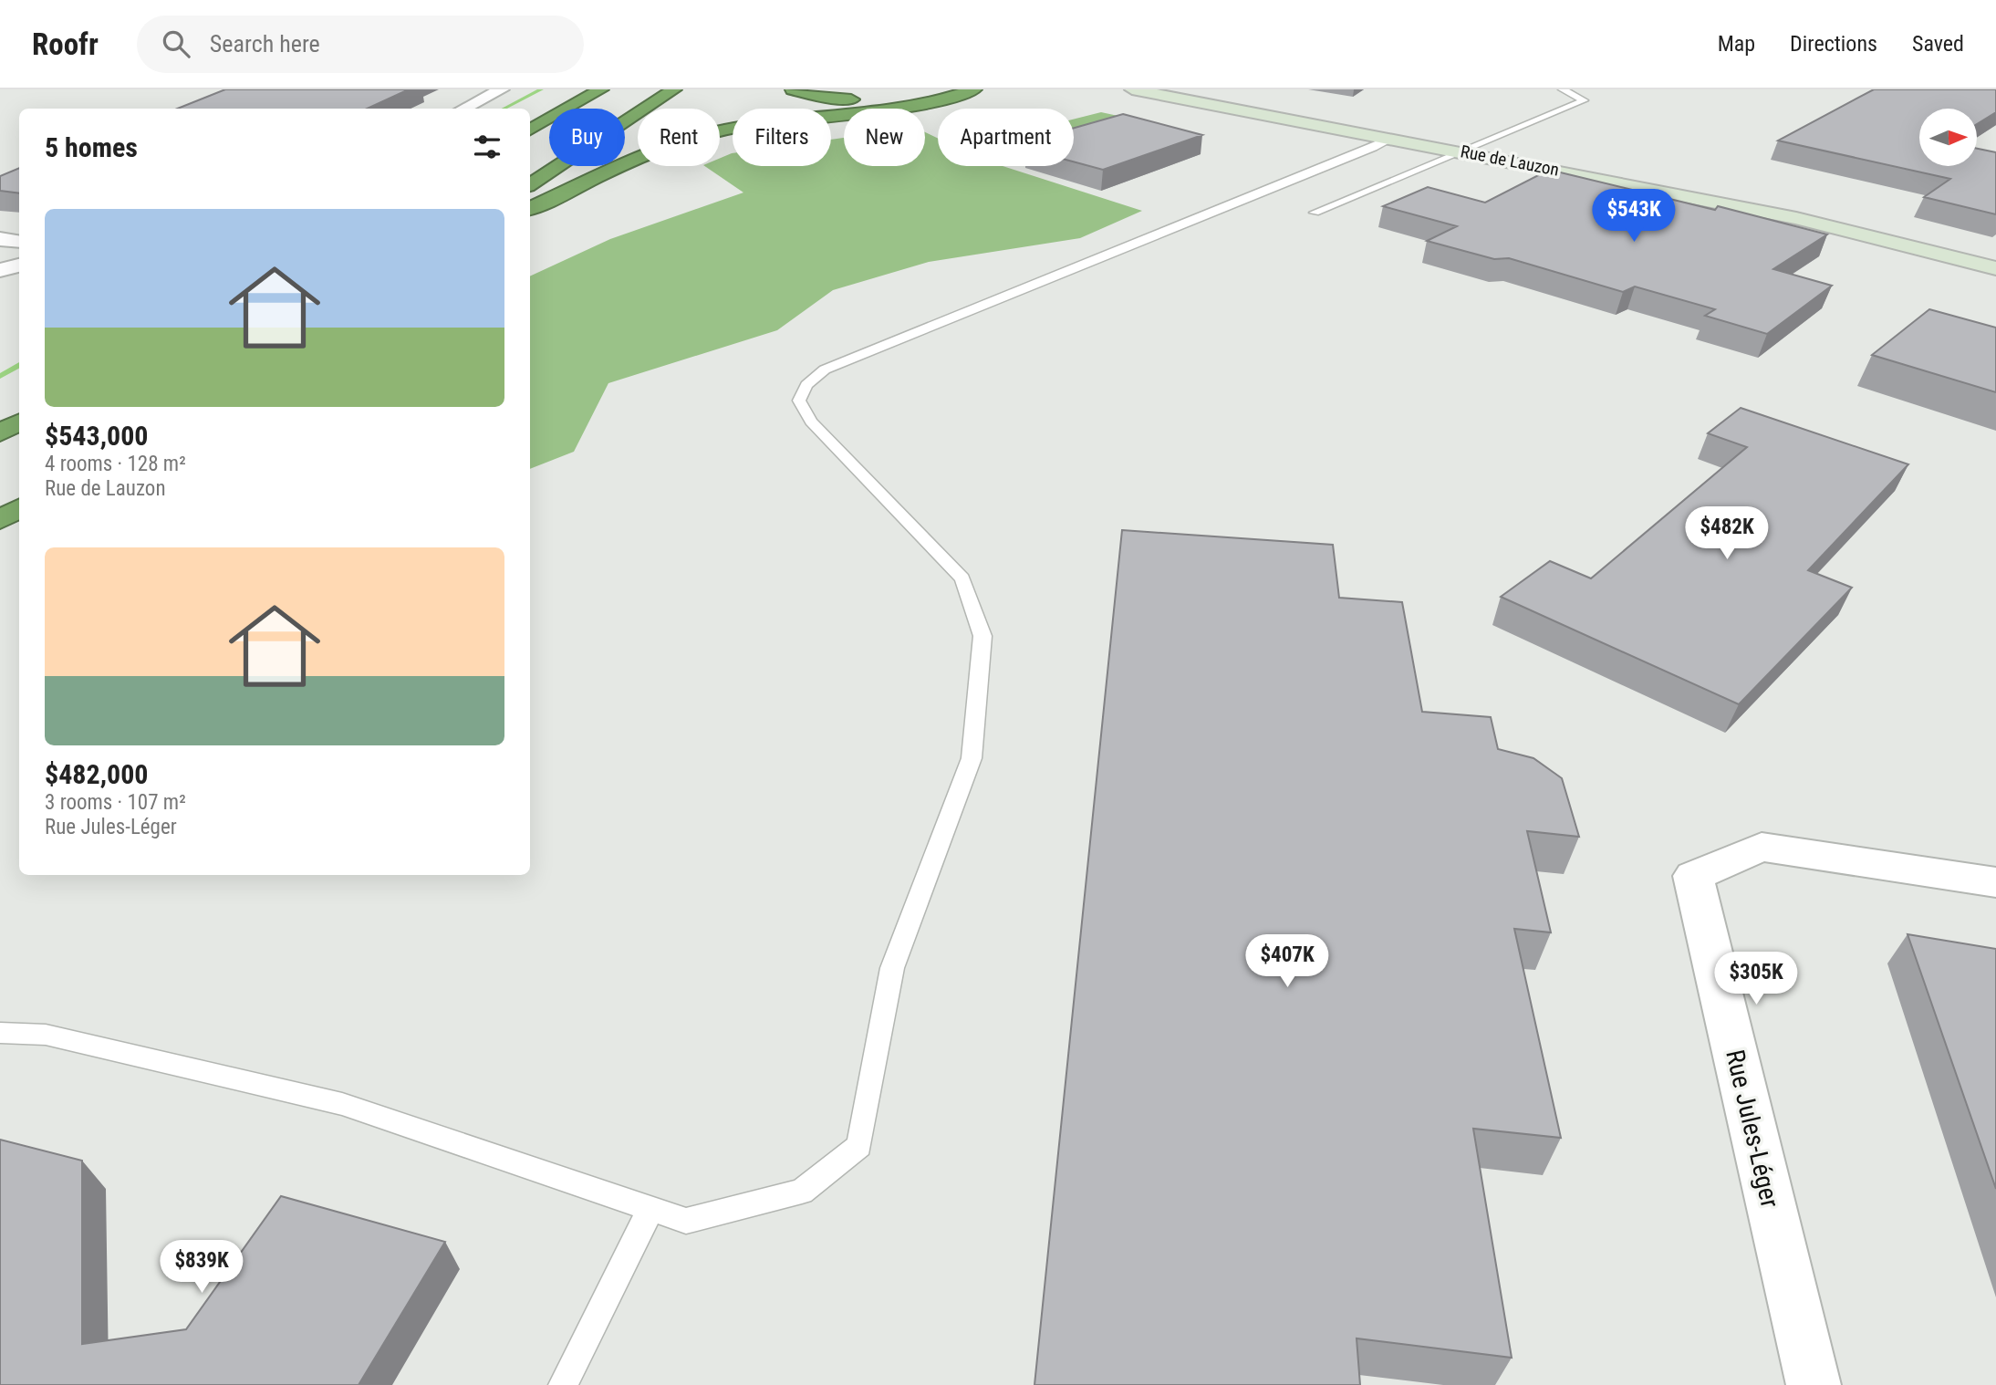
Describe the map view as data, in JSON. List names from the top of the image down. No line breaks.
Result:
{"streets":{"street":["Rue de Lauzon","Rue Jules-Léger"]},"north":"right","page":{"header":"Roofr","search":"Search here","nav":["Map","Directions","Saved"],"chip":["Buy","Rent","Filters","New","Apartment"],"heading":"5 homes","list":[{"name":"$543,000","note":"4 rooms · 128 m² · Rue de Lauzon"},{"name":"$482,000","note":"3 rooms · 107 m² · Rue Jules-Léger"}],"price":["$543K","$482K","$407K","$305K","$839K"]}}
